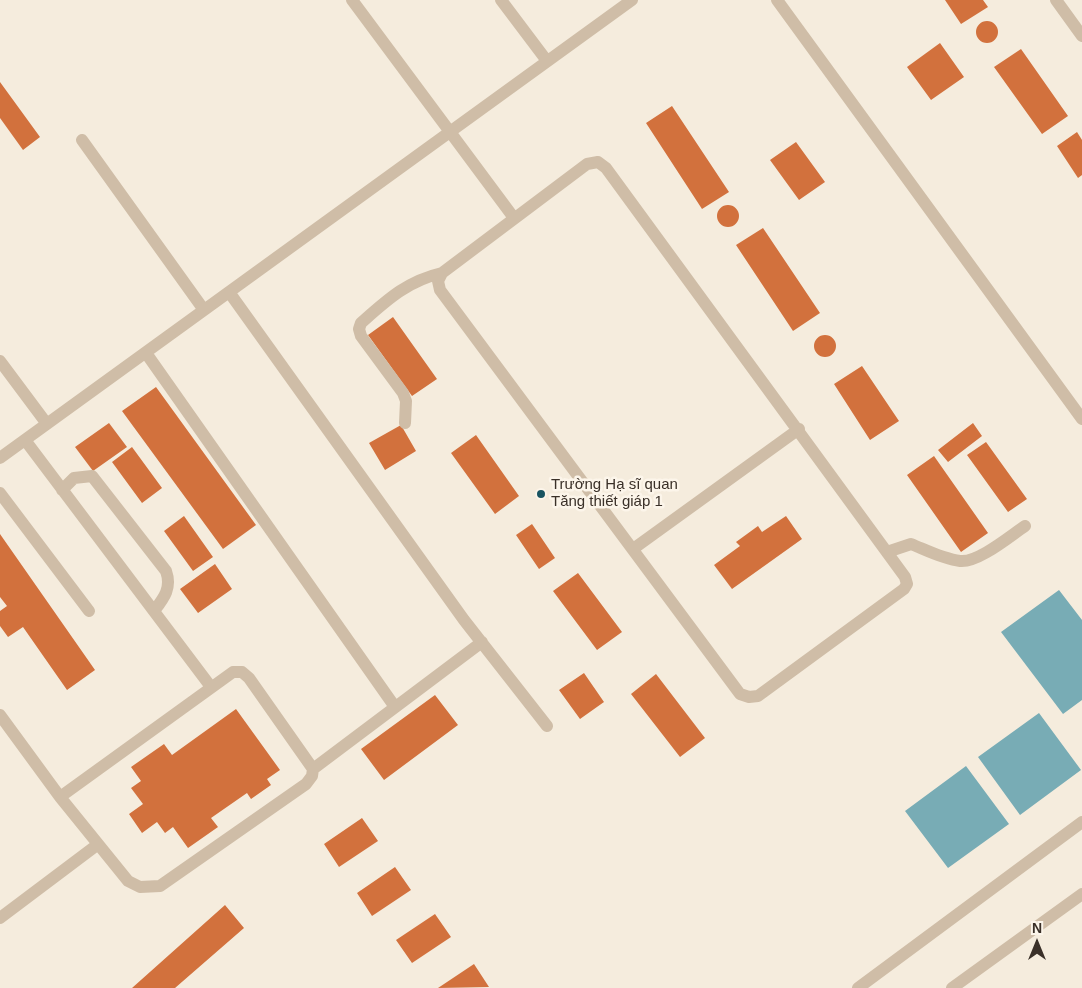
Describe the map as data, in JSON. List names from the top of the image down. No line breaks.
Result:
{"places":["Trường Hạ sĩ quan Tăng thiết giáp 1"],"north":"top"}
